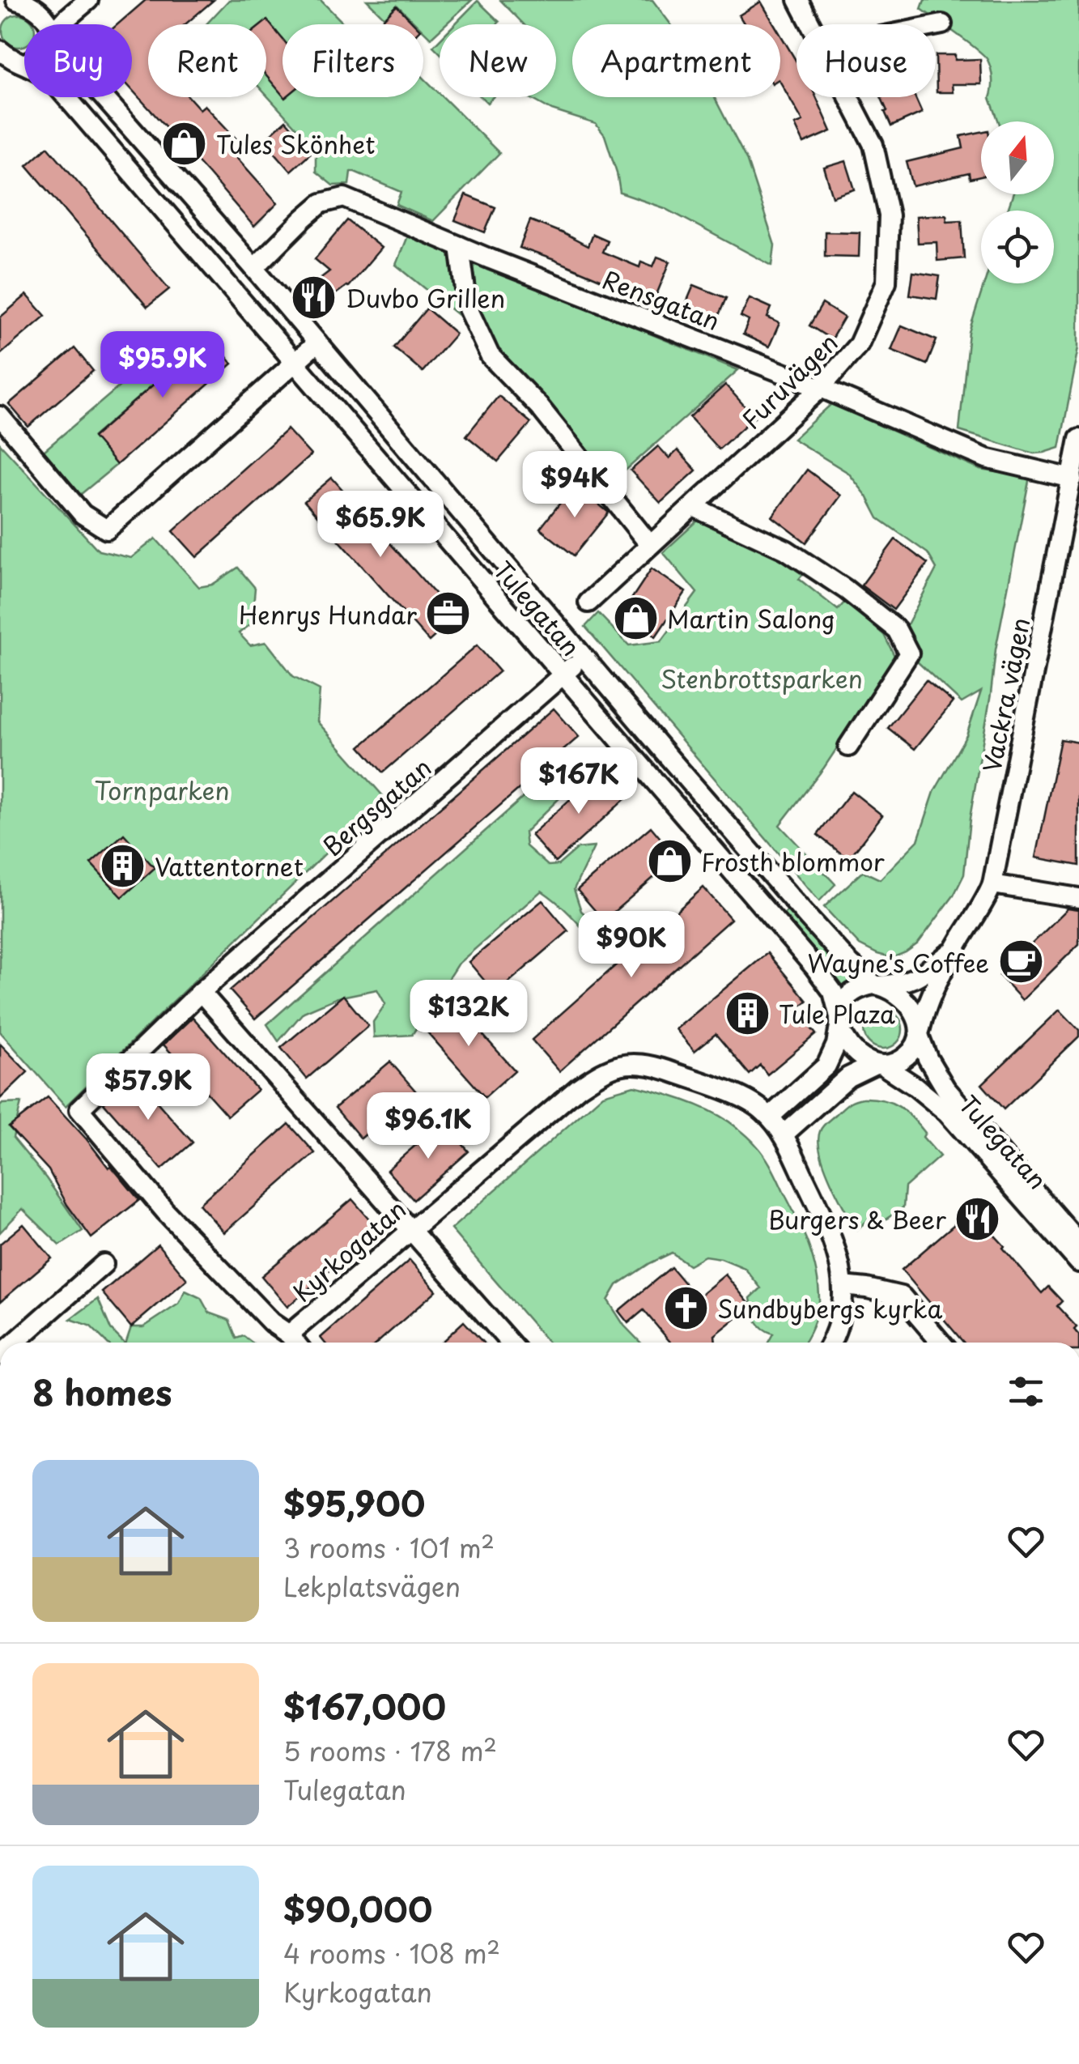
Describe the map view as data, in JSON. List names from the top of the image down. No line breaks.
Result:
{"streets":{"street":["Rensgatan","Furuvägen","Tulegatan","Vackra vägen","Bergsgatan","Kyrkogatan"]},"crossings":[["Rensgatan","Furuvägen"],["Rensgatan","Tulegatan"],["Rensgatan","Vackra vägen"],["Tulegatan","Vackra vägen"],["Tulegatan","Bergsgatan"],["Bergsgatan","Kyrkogatan"]],"parks":["Stenbrottsparken","Tornparken"],"places":{"shop":["Tules Skönhet","Martin Salong","Frosth blommor"],"restaurant":["Duvbo Grillen","Burgers & Beer"],"office":["Henrys Hundar"],"building":["Vattentornet","Tule Plaza"],"cafe":["Wayne's Coffee"],"church":["Sundbybergs kyrka"]},"north":"top","page":{"chip":["Buy","Rent","Filters","New","Apartment","House"],"price":["$95.9K","$94K","$65.9K","$167K","$90K","$132K","$57.9K","$96.1K"],"heading":"8 homes","list":[{"name":"$95,900","note":"3 rooms · 101 m² · Lekplatsvägen"},{"name":"$167,000","note":"5 rooms · 178 m² · Tulegatan"},{"name":"$90,000","note":"4 rooms · 108 m² · Kyrkogatan"}]}}
